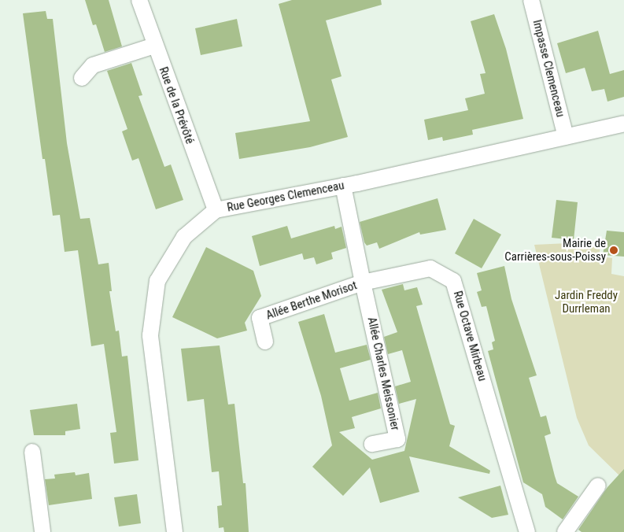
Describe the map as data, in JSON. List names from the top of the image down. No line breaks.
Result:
{"streets":{"street":["Impasse Clemenceau","Rue de la Prévôté","Rue Georges Clemenceau","Allée Berthe Morisot","Rue Octave Mirbeau","Allée Charles Meissonier"]},"crossings":[["Impasse Clemenceau","Rue Georges Clemenceau"],["Rue de la Prévôté","Rue Georges Clemenceau"],["Allée Berthe Morisot","Rue Octave Mirbeau"],["Allée Berthe Morisot","Allée Charles Meissonier"],["Rue Octave Mirbeau","Allée Charles Meissonier"]],"parks":["Jardin Freddy Durrleman"],"places":["Mairie de Carrières-sous-Poissy"]}
